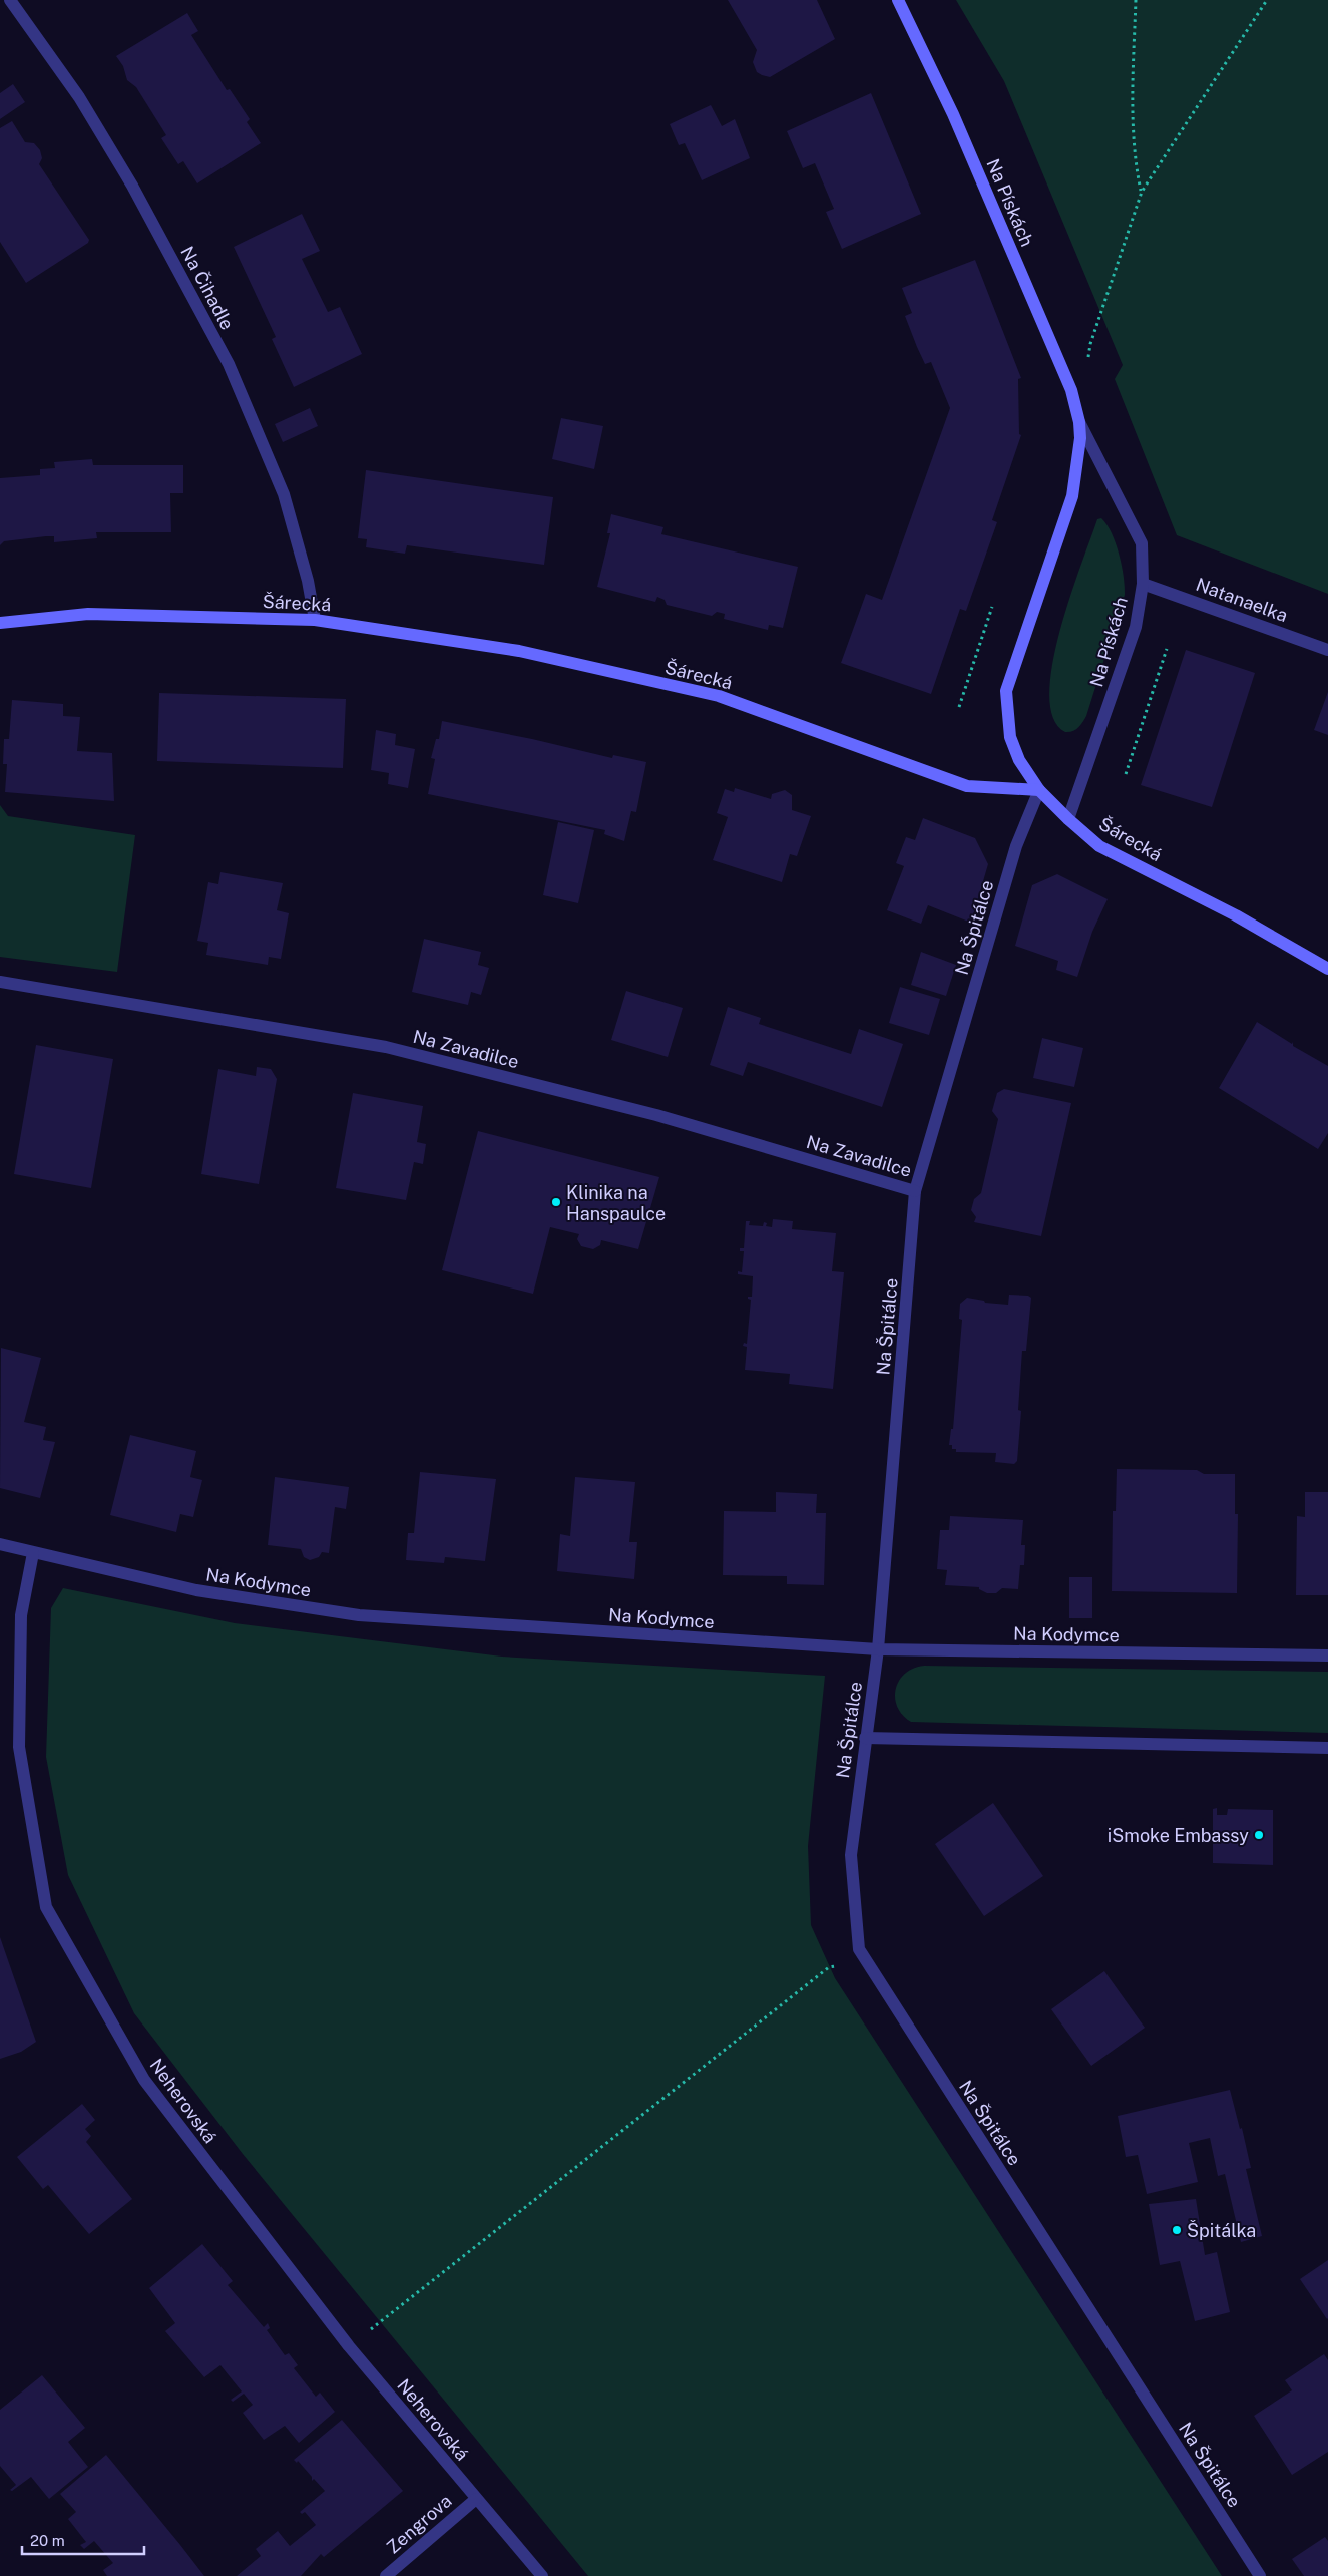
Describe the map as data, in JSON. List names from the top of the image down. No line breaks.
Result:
{"streets":{"street":["Na Pískách","Na Čihadle","Natanaelka","Šárecká","Na Špitálce","Na Zavadilce","Na Kodymce","Neherovská","Zengrova"]},"crossings":[["Na Pískách","Natanaelka"],["Na Pískách","Šárecká"],["Na Pískách","Na Špitálce"],["Na Čihadle","Šárecká"],["Šárecká","Na Špitálce"],["Na Špitálce","Na Zavadilce"],["Na Špitálce","Na Kodymce"],["Na Kodymce","Neherovská"],["Neherovská","Zengrova"]],"places":["Klinika na Hanspaulce","iSmoke Embassy","Špitálka"],"scale_bar":"20 m"}
